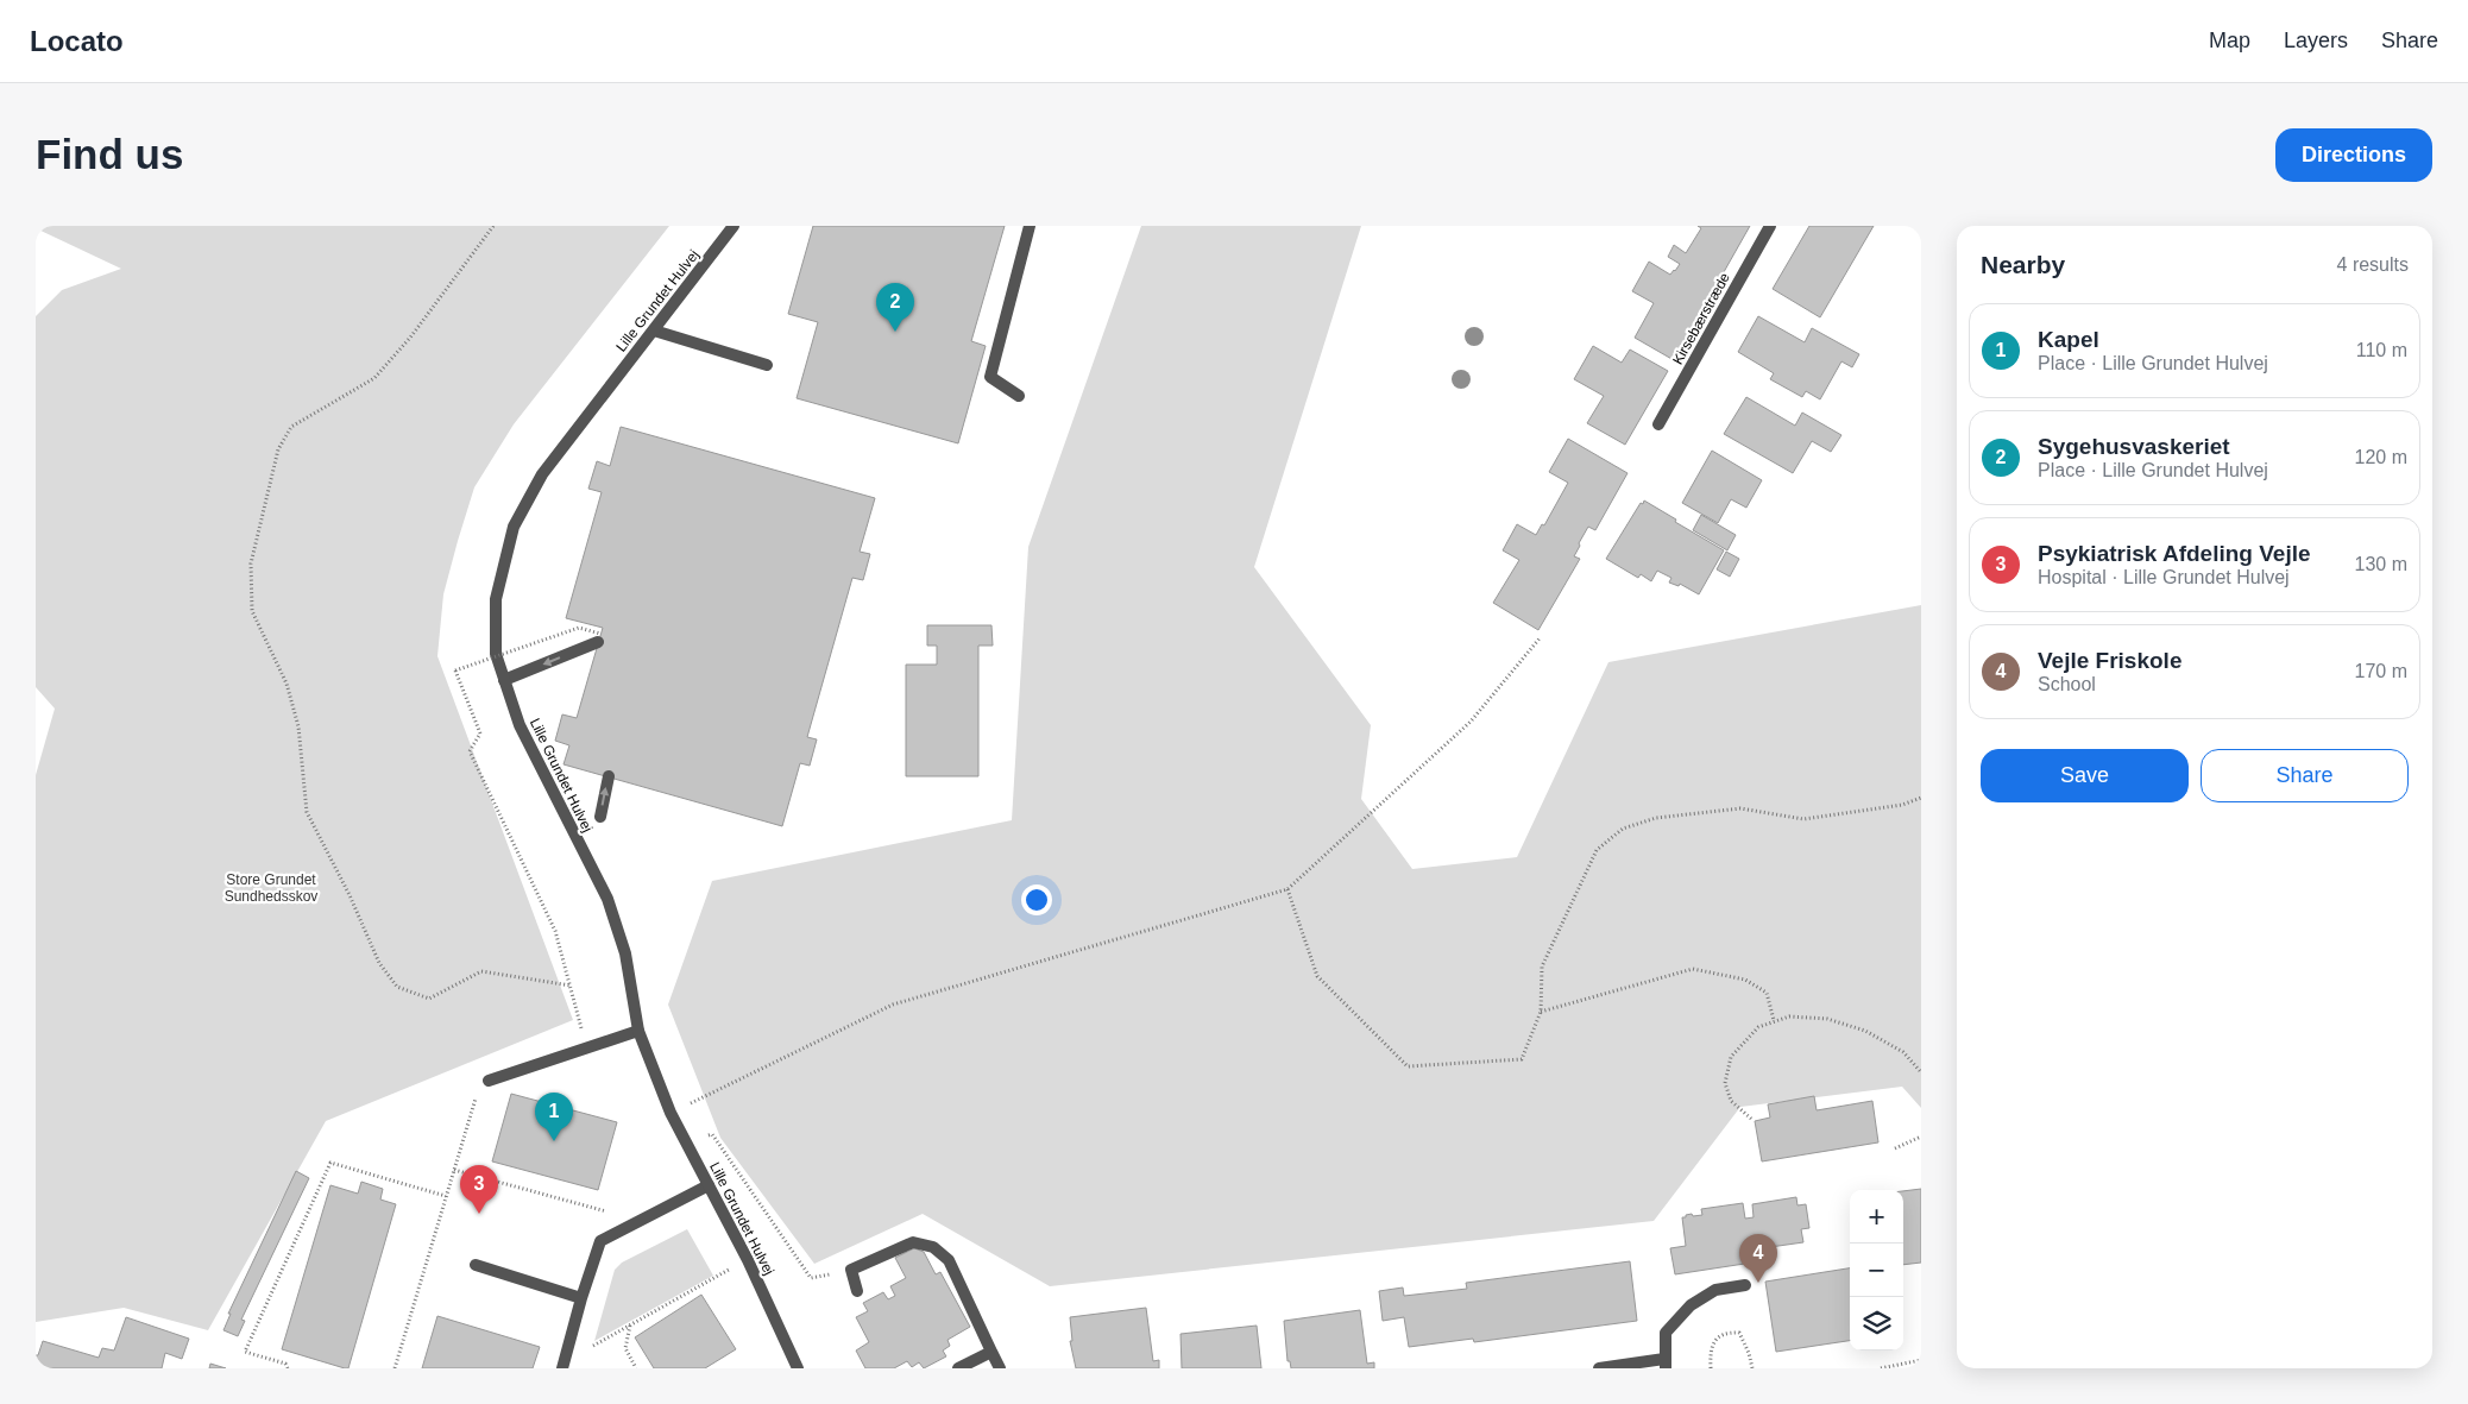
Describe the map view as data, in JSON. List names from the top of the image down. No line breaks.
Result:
{"streets":{"street":["Lille Grundet Hulvej","Kirsebærstræde"]},"parks":["Store Grundet Sundhedsskov"],"page":{"header":"Locato","nav":["Map","Layers","Share"],"buttons":["Directions",["Save","Share"]],"title":"Find us","heading":["Nearby","4 results"],"pins":["2","1","3","4"],"list":[{"mark":"1","name":"Kapel","note":"Place · Lille Grundet Hulvej","value":"110 m"},{"mark":"2","name":"Sygehusvaskeriet","note":"Place · Lille Grundet Hulvej","value":"120 m"},{"mark":"3","name":"Psykiatrisk Afdeling Vejle","note":"Hospital · Lille Grundet Hulvej","value":"130 m"},{"mark":"4","name":"Vejle Friskole","note":"School","value":"170 m"}],"map_buttons":["+","−"]}}
